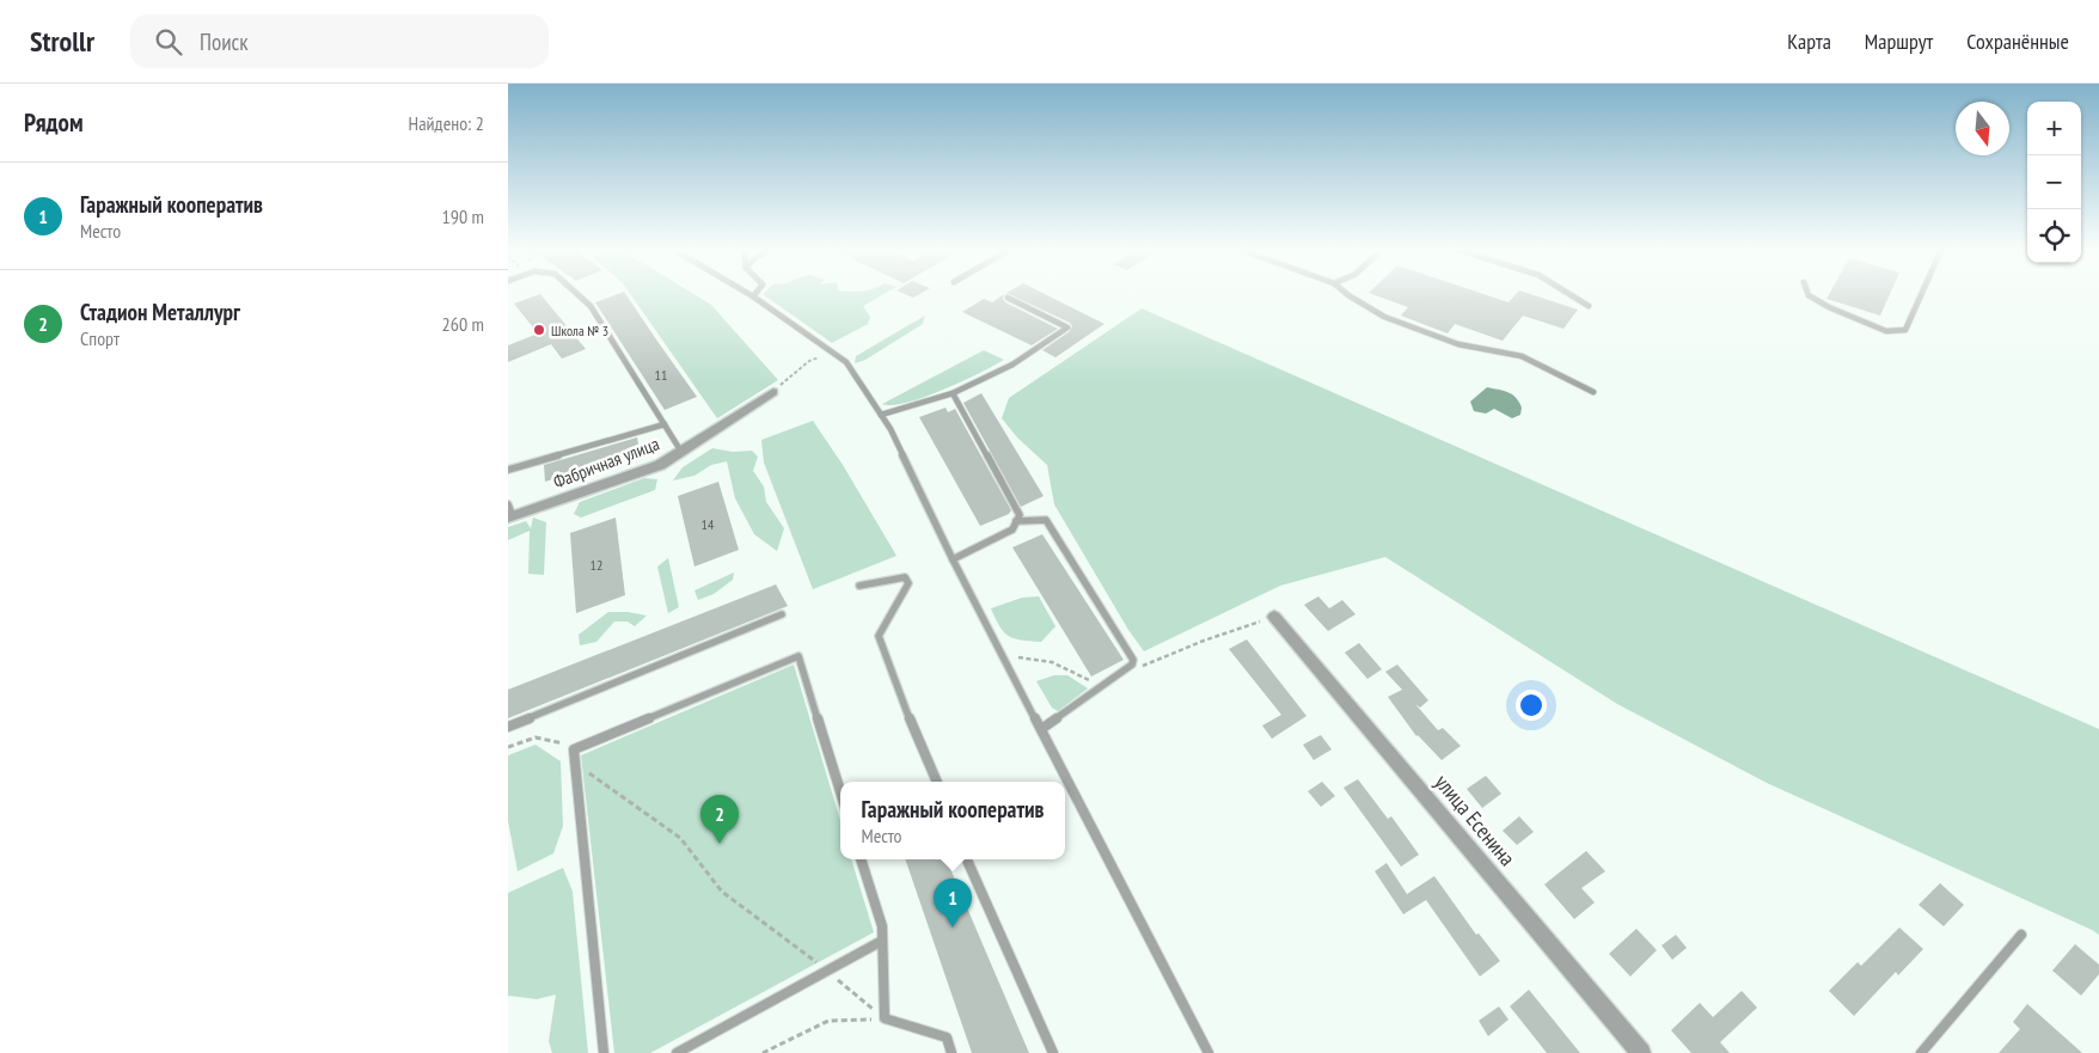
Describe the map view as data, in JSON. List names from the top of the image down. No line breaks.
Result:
{"streets":{"street":["Фабричная улица","улица Есенина"]},"places":["Школа № 3"],"house_numbers":["11","14","12"],"north":"bottom","page":{"header":"Strollr","search":"Поиск","nav":["Карта","Маршрут","Сохранённые"],"heading":["Рядом","Найдено: 2"],"map_buttons":["+","−"],"list":[{"mark":"1","name":"Гаражный кооператив","note":"Место","value":"190 m"},{"mark":"2","name":"Стадион Металлург","note":"Спорт","value":"260 m"}],"popup":["Гаражный кооператив","Место"],"pins":["2","1"]}}
